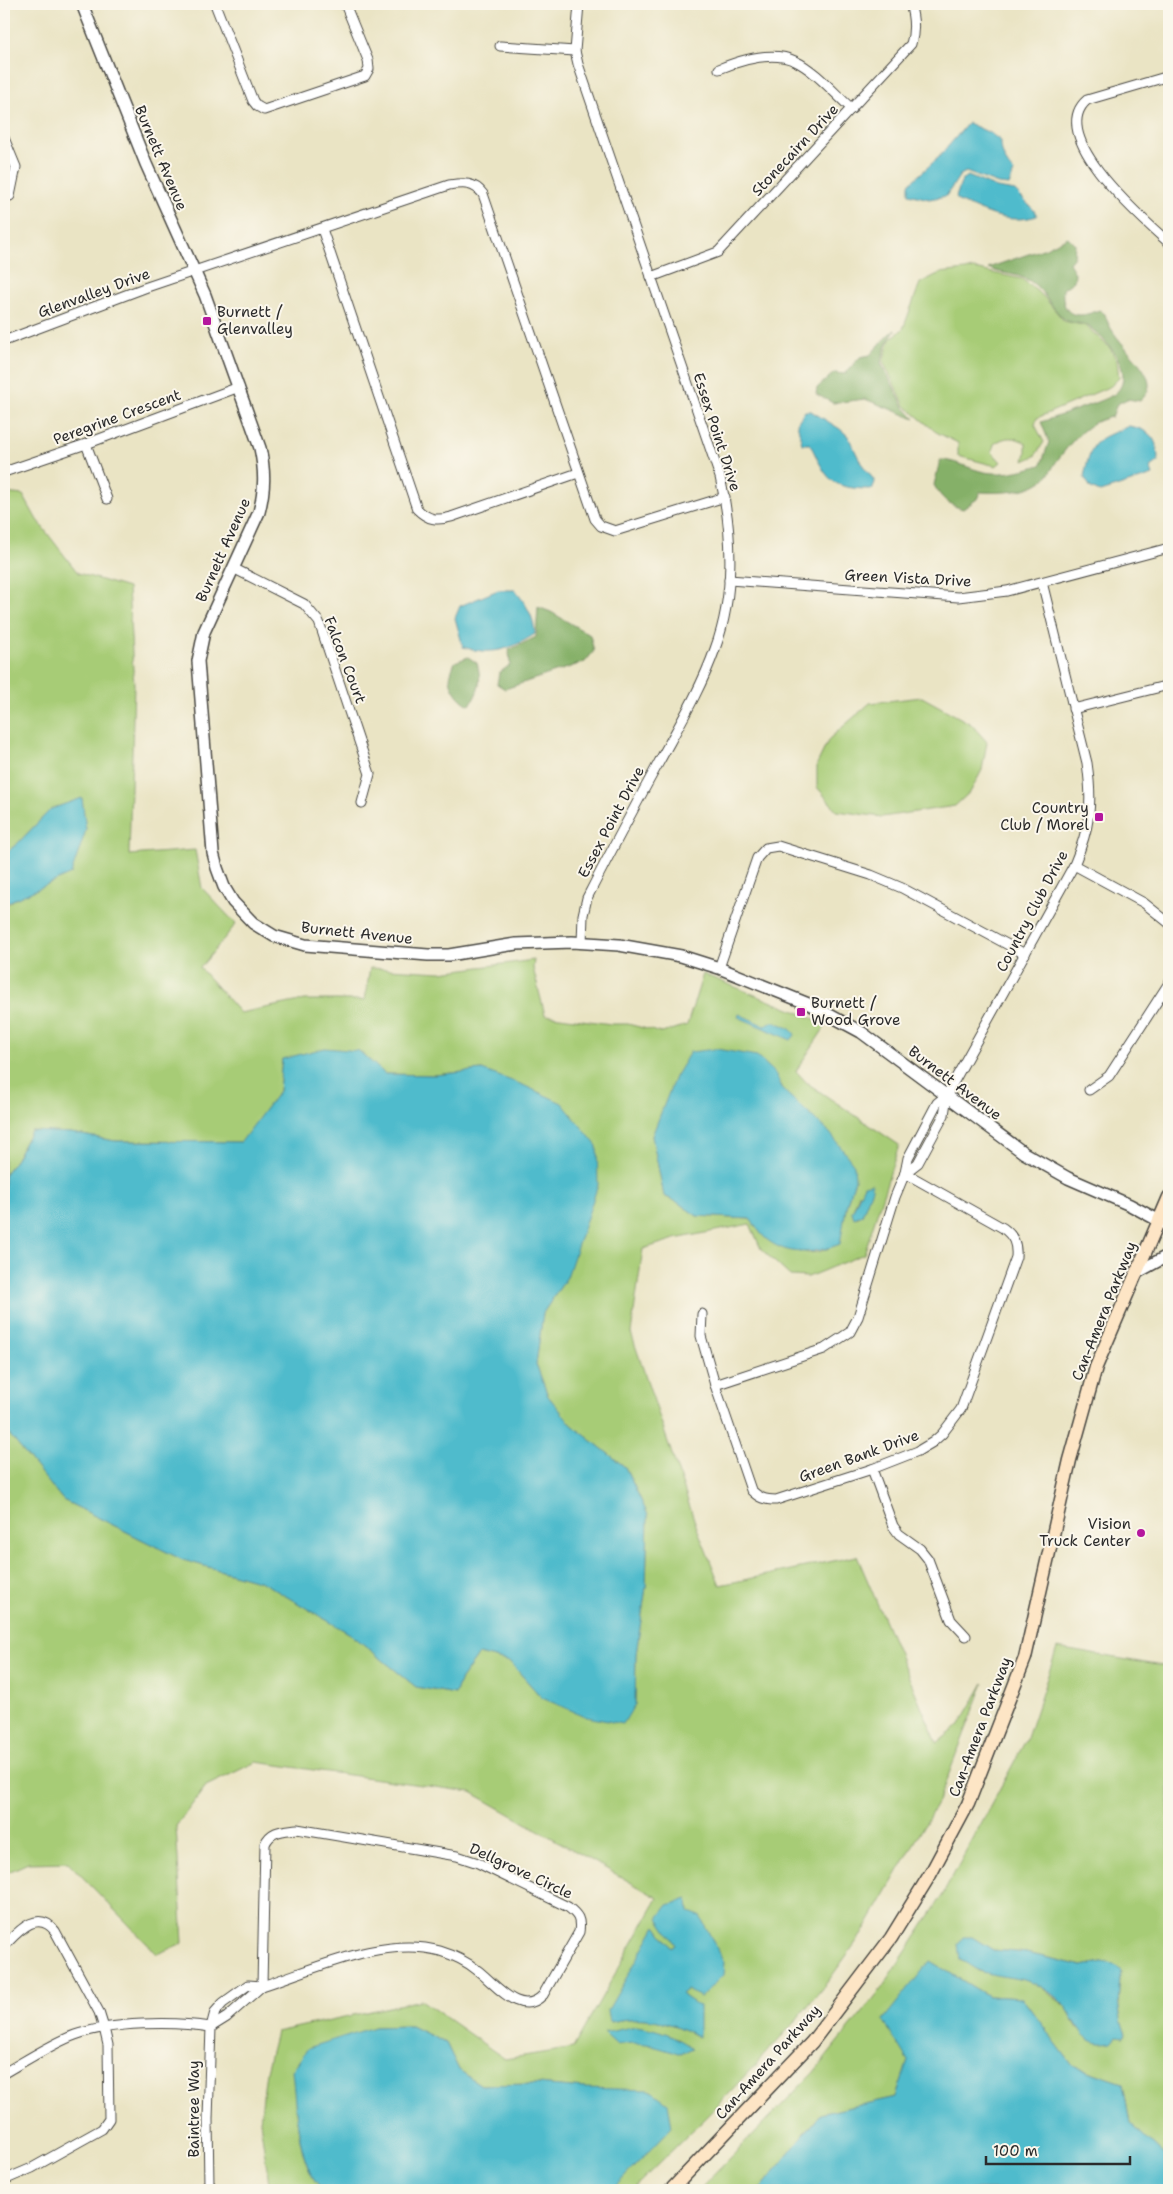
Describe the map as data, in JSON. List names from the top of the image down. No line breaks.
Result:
{"streets":{"main road":["Can-Amera Parkway"],"street":["Stonecairn Drive","Burnett Avenue","Glenvalley Drive","Peregrine Crescent","Essex Point Drive","Green Vista Drive","Falcon Court","Country Club Drive","Green Bank Drive","Dellgrove Circle","Baintree Way"]},"crossings":[["Stonecairn Drive","Essex Point Drive"],["Burnett Avenue","Glenvalley Drive"],["Burnett Avenue","Peregrine Crescent"],["Burnett Avenue","Essex Point Drive"],["Burnett Avenue","Falcon Court"],["Burnett Avenue","Country Club Drive"],["Burnett Avenue","Can-Amera Parkway"],["Essex Point Drive","Green Vista Drive"],["Green Vista Drive","Country Club Drive"],["Country Club Drive","Green Bank Drive"],["Dellgrove Circle","Baintree Way"]],"places":{"transit":["Burnett / Glenvalley","Country Club / Morel","Burnett / Wood Grove"],"other":["Vision Truck Center"]},"scale_bar":"100 m"}
